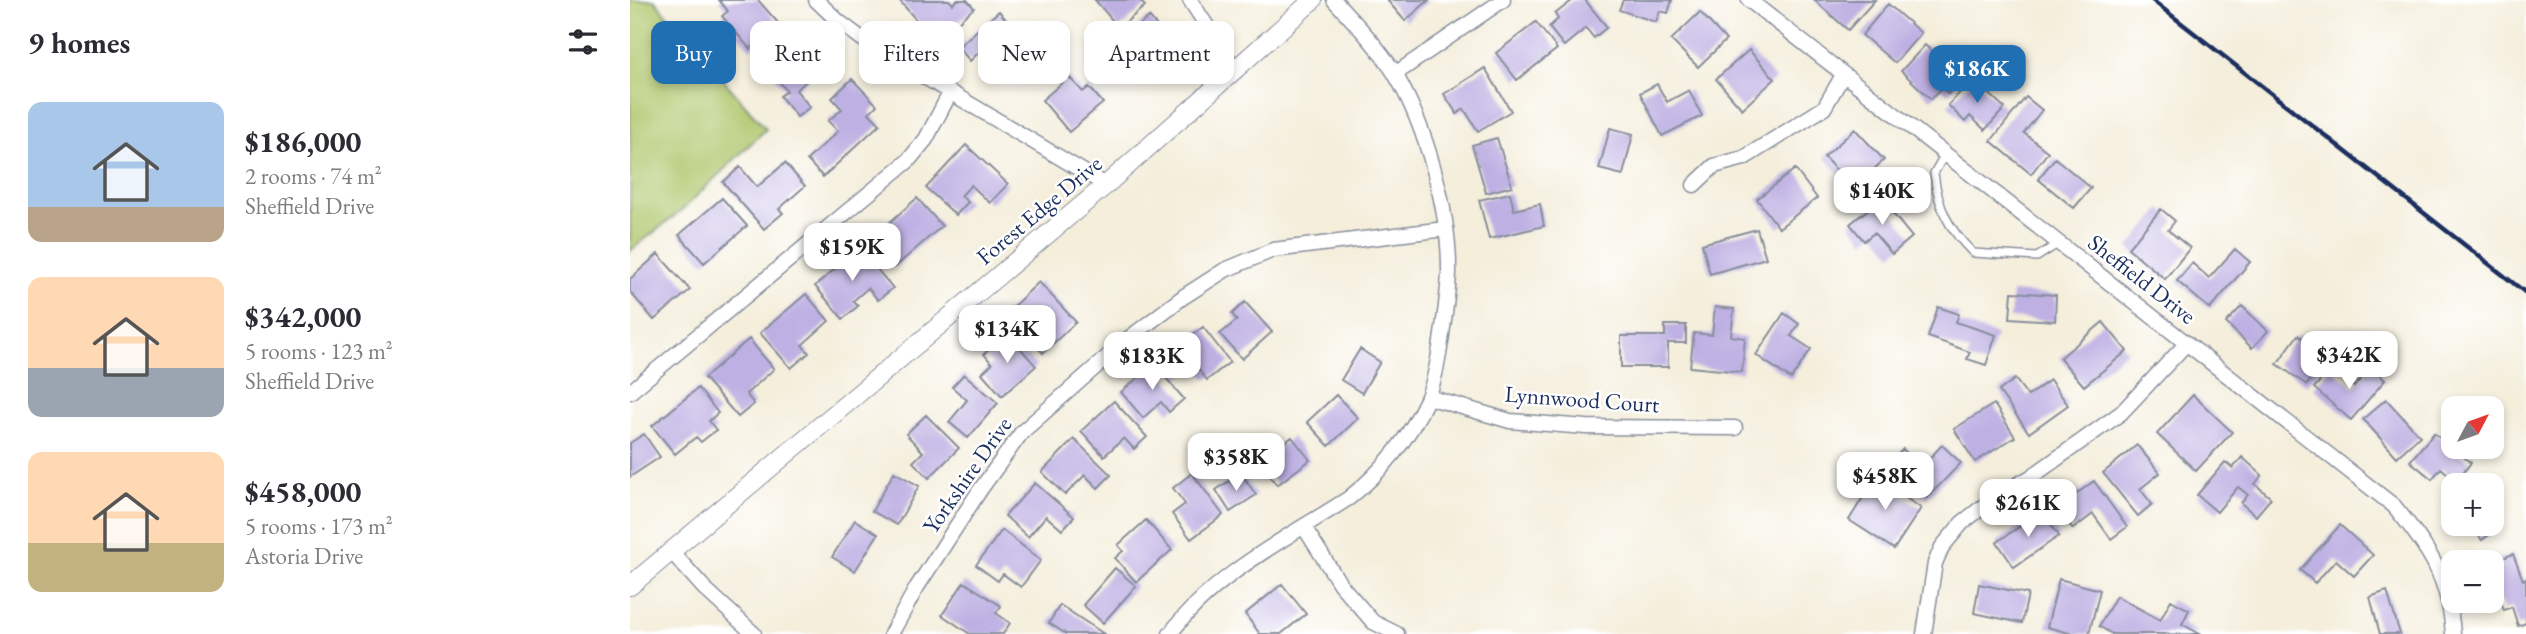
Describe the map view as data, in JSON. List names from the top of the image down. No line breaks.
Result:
{"streets":{"street":["Forest Edge Drive","Sheffield Drive","Lynnwood Court","Yorkshire Drive"]},"north":"top right","page":{"heading":"9 homes","chip":["Buy","Rent","Filters","New","Apartment"],"price":["$186K","$140K","$159K","$134K","$342K","$183K","$358K","$458K","$261K"],"list":[{"name":"$186,000","note":"2 rooms · 74 m² · Sheffield Drive"},{"name":"$342,000","note":"5 rooms · 123 m² · Sheffield Drive"},{"name":"$458,000","note":"5 rooms · 173 m² · Astoria Drive"}],"map_buttons":["+","−"]}}
